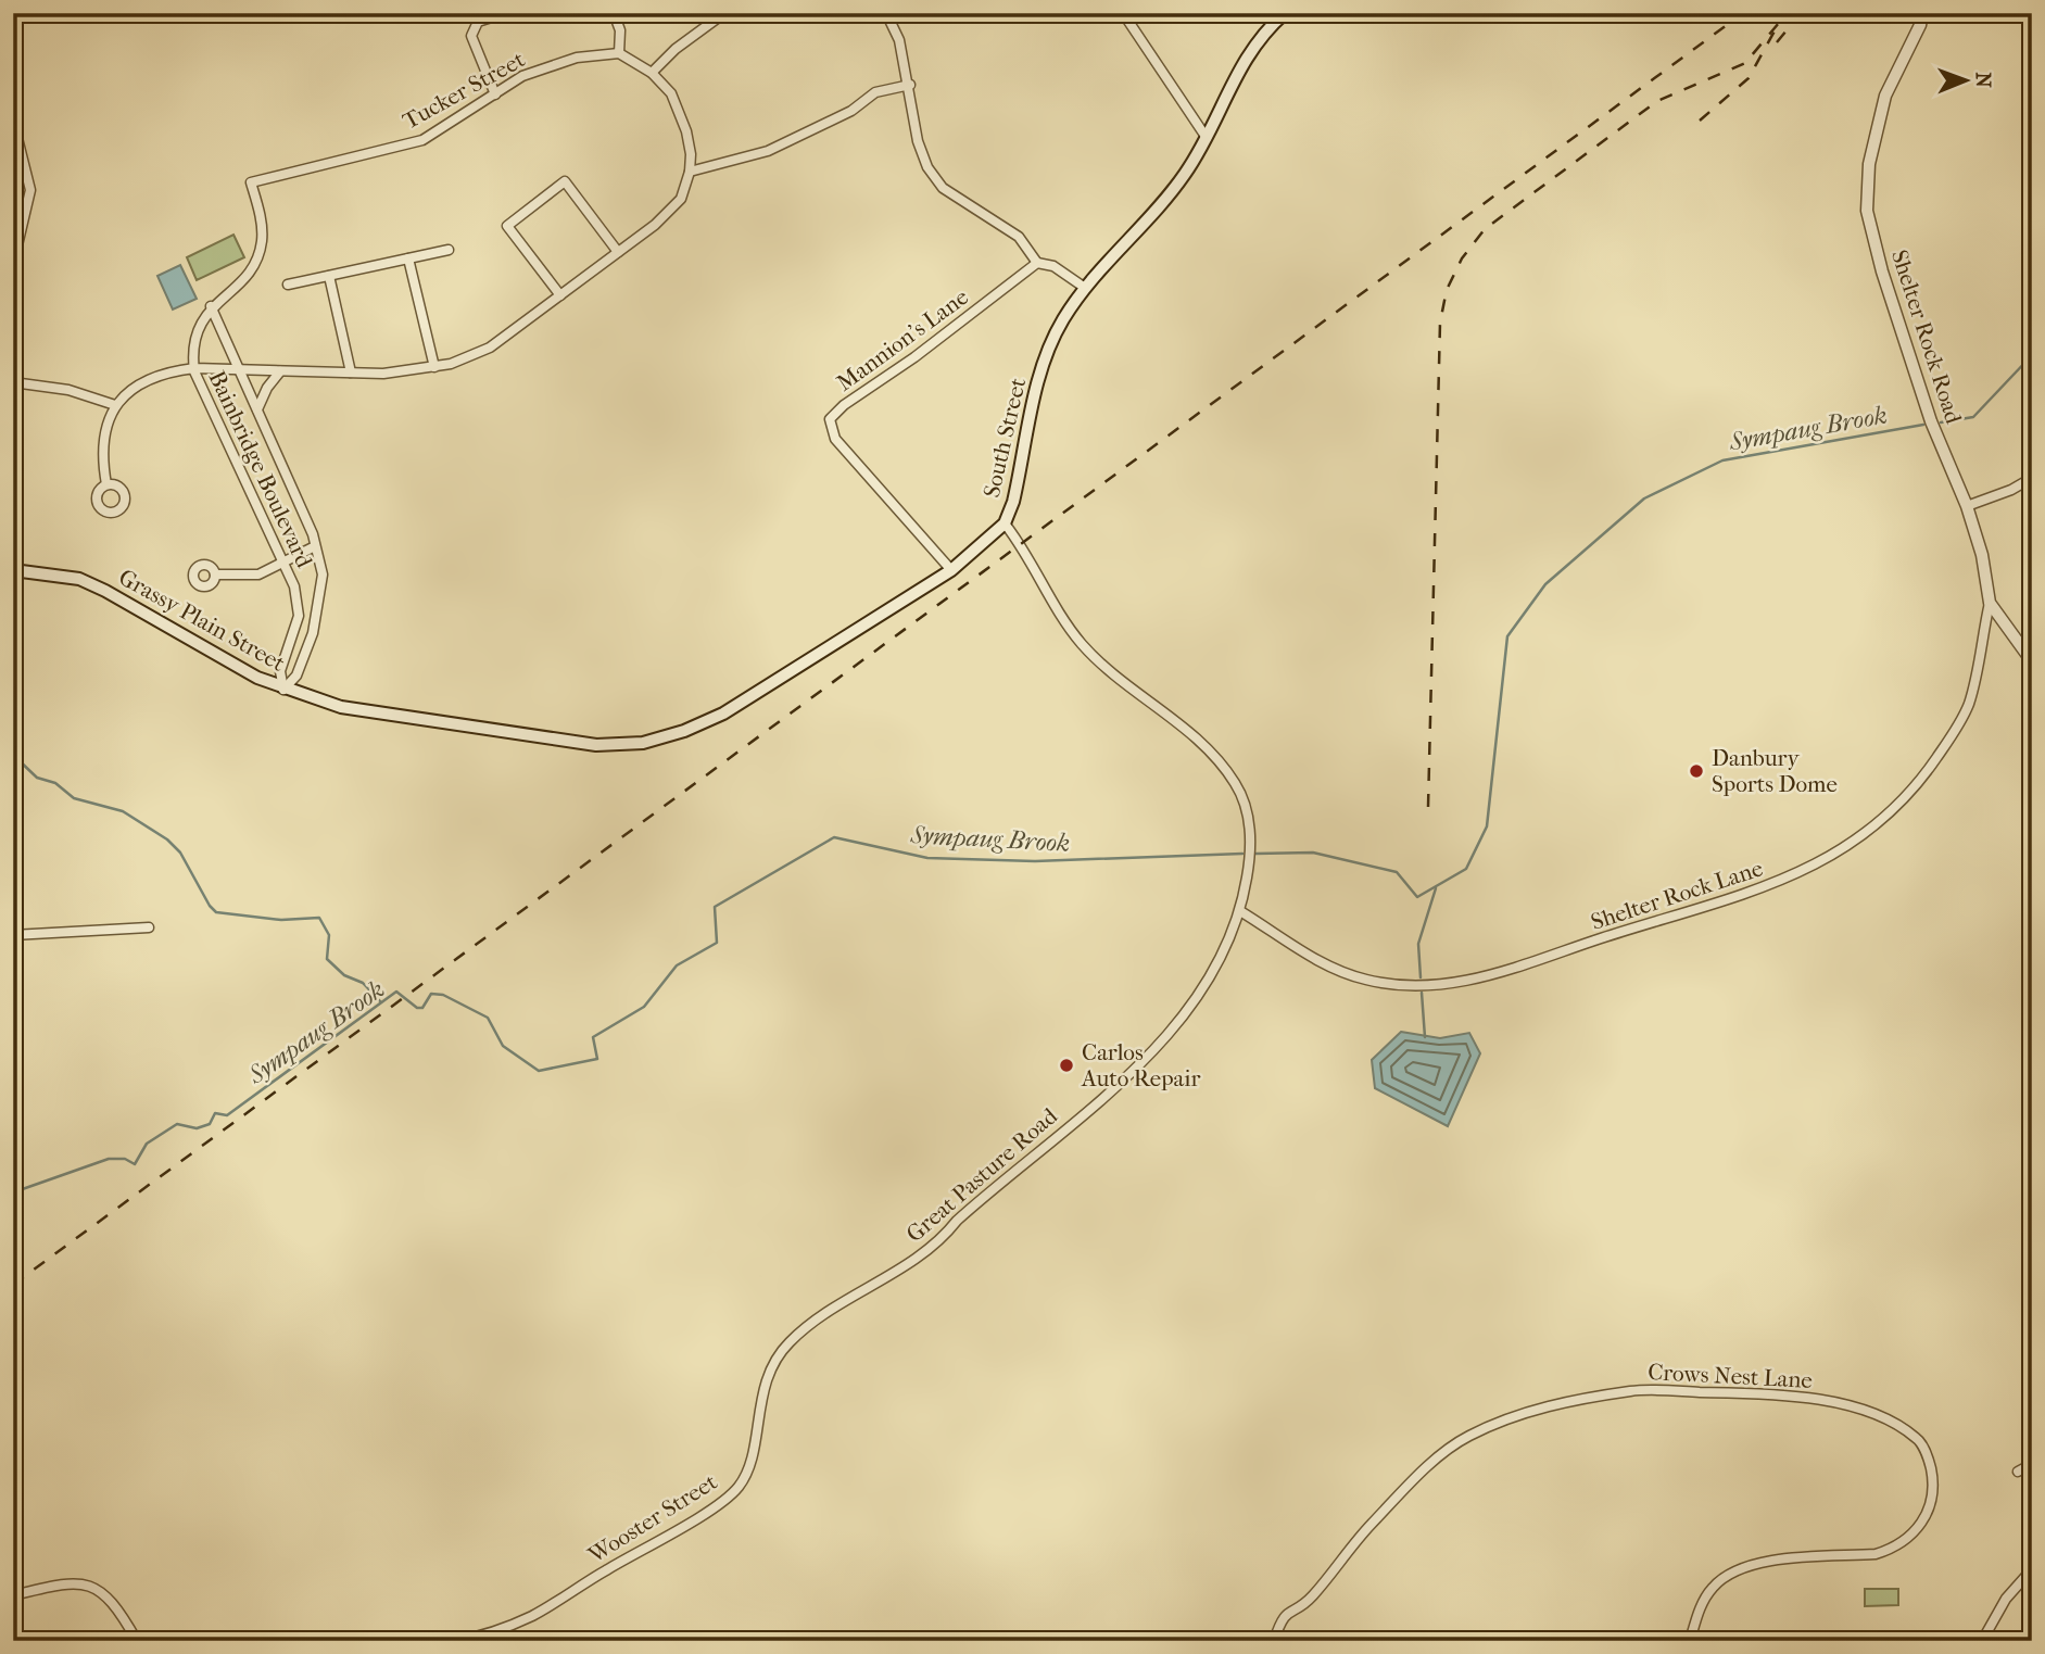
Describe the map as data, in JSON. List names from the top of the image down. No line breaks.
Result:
{"streets":{"main road":["South Street","Grassy Plain Street"],"street":["Tucker Street","Shelter Rock Road","Mannion's Lane","Bainbridge Boulevard","Shelter Rock Lane","Great Pasture Road","Crows Nest Lane","Wooster Street"]},"crossings":[["Tucker Street","Bainbridge Boulevard"],["Shelter Rock Road","Shelter Rock Lane"],["Mannion's Lane","South Street"],["South Street","Grassy Plain Street"],["South Street","Great Pasture Road"],["Bainbridge Boulevard","Grassy Plain Street"],["Shelter Rock Lane","Great Pasture Road"],["Great Pasture Road","Wooster Street"]],"water":["Sympaug Brook"],"places":["Danbury Sports Dome","Carlos Auto Repair"],"north":"right"}
